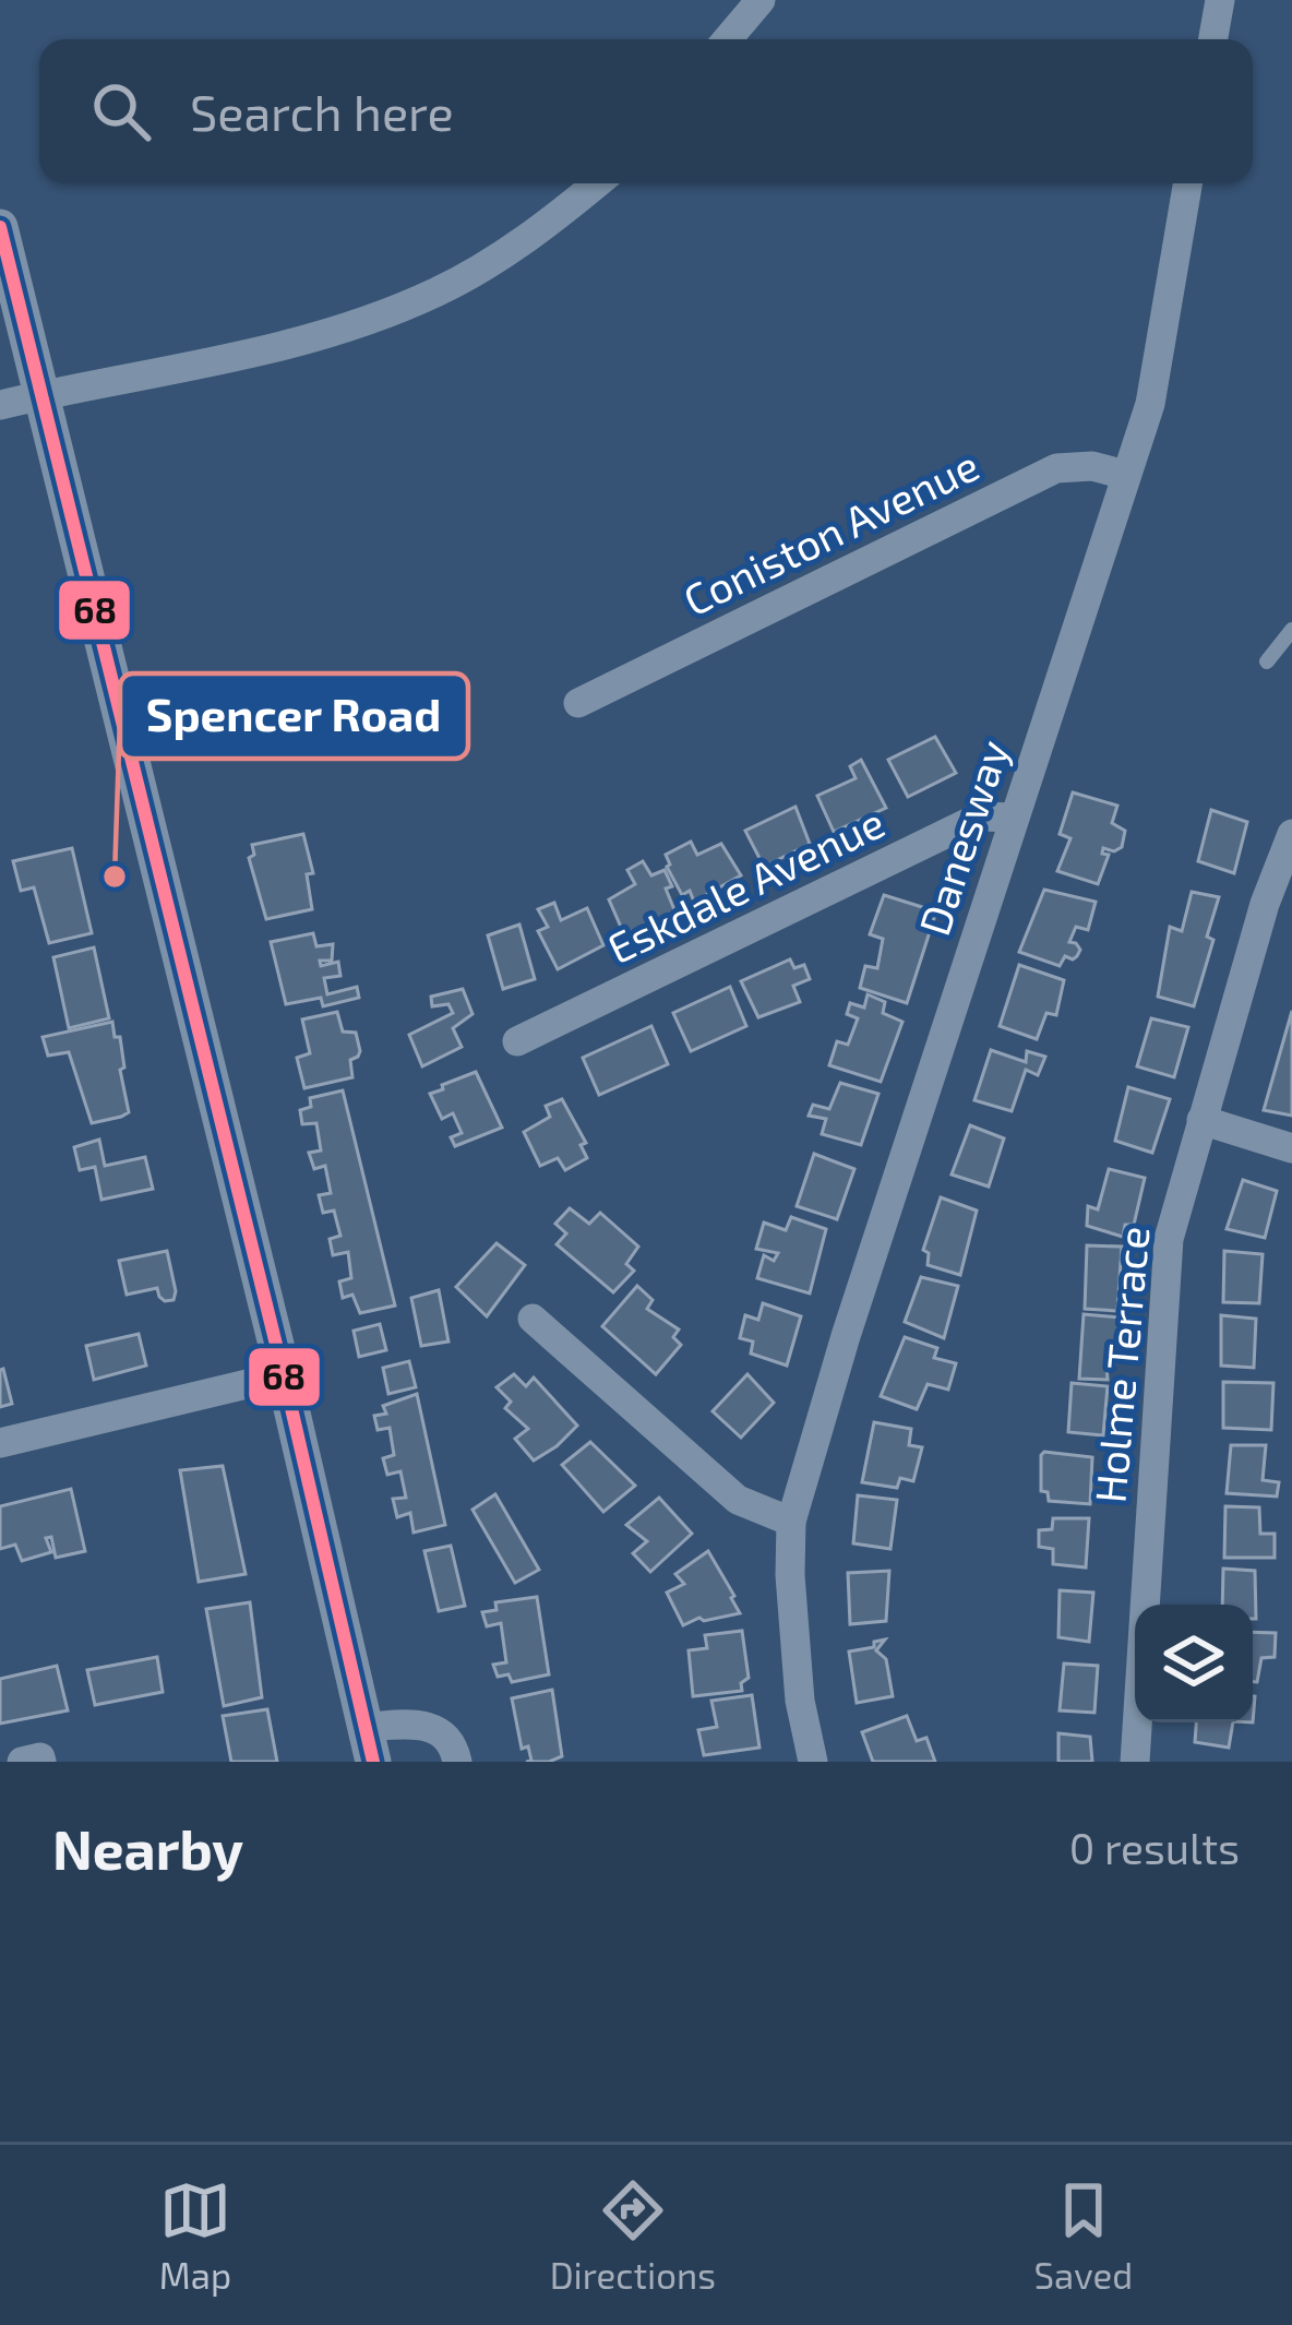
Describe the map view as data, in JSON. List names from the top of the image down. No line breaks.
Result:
{"streets":{"street":["Coniston Avenue","Danesway","Eskdale Avenue","Holme Terrace"]},"crossings":[["Coniston Avenue","Danesway"],["Danesway","Eskdale Avenue"]],"places":["Spencer Road"],"lines":["transit line 68"],"page":{"search":"Search here","heading":["Nearby","0 results"],"nav":["Map","Directions","Saved"]}}
